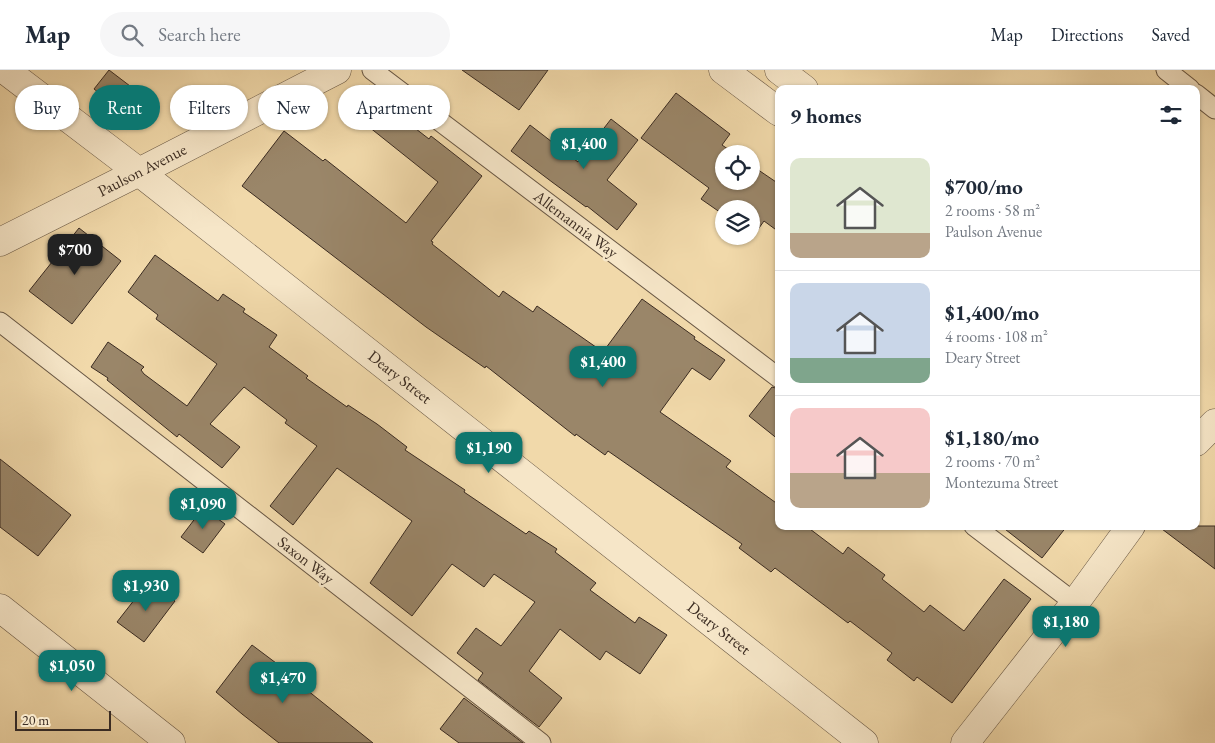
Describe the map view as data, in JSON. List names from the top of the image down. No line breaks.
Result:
{"streets":{"street":["Paulson Avenue","Deary Street"],"lane":["Allemannia Way","Saxon Way"]},"crossings":[["Paulson Avenue","Deary Street"]],"scale_bar":"20 m","page":{"header":"Map","search":"Search here","nav":["Map","Directions","Saved"],"chip":["Buy","Rent","Filters","New","Apartment"],"heading":"9 homes","price":["$1,400","$700","$1,400","$1,190","$1,090","$1,930","$1,180","$1,050","$1,470"],"list":[{"name":"$700/mo","note":"2 rooms · 58 m² · Paulson Avenue"},{"name":"$1,400/mo","note":"4 rooms · 108 m² · Deary Street"},{"name":"$1,180/mo","note":"2 rooms · 70 m² · Montezuma Street"}],"scale":"20 m"}}
